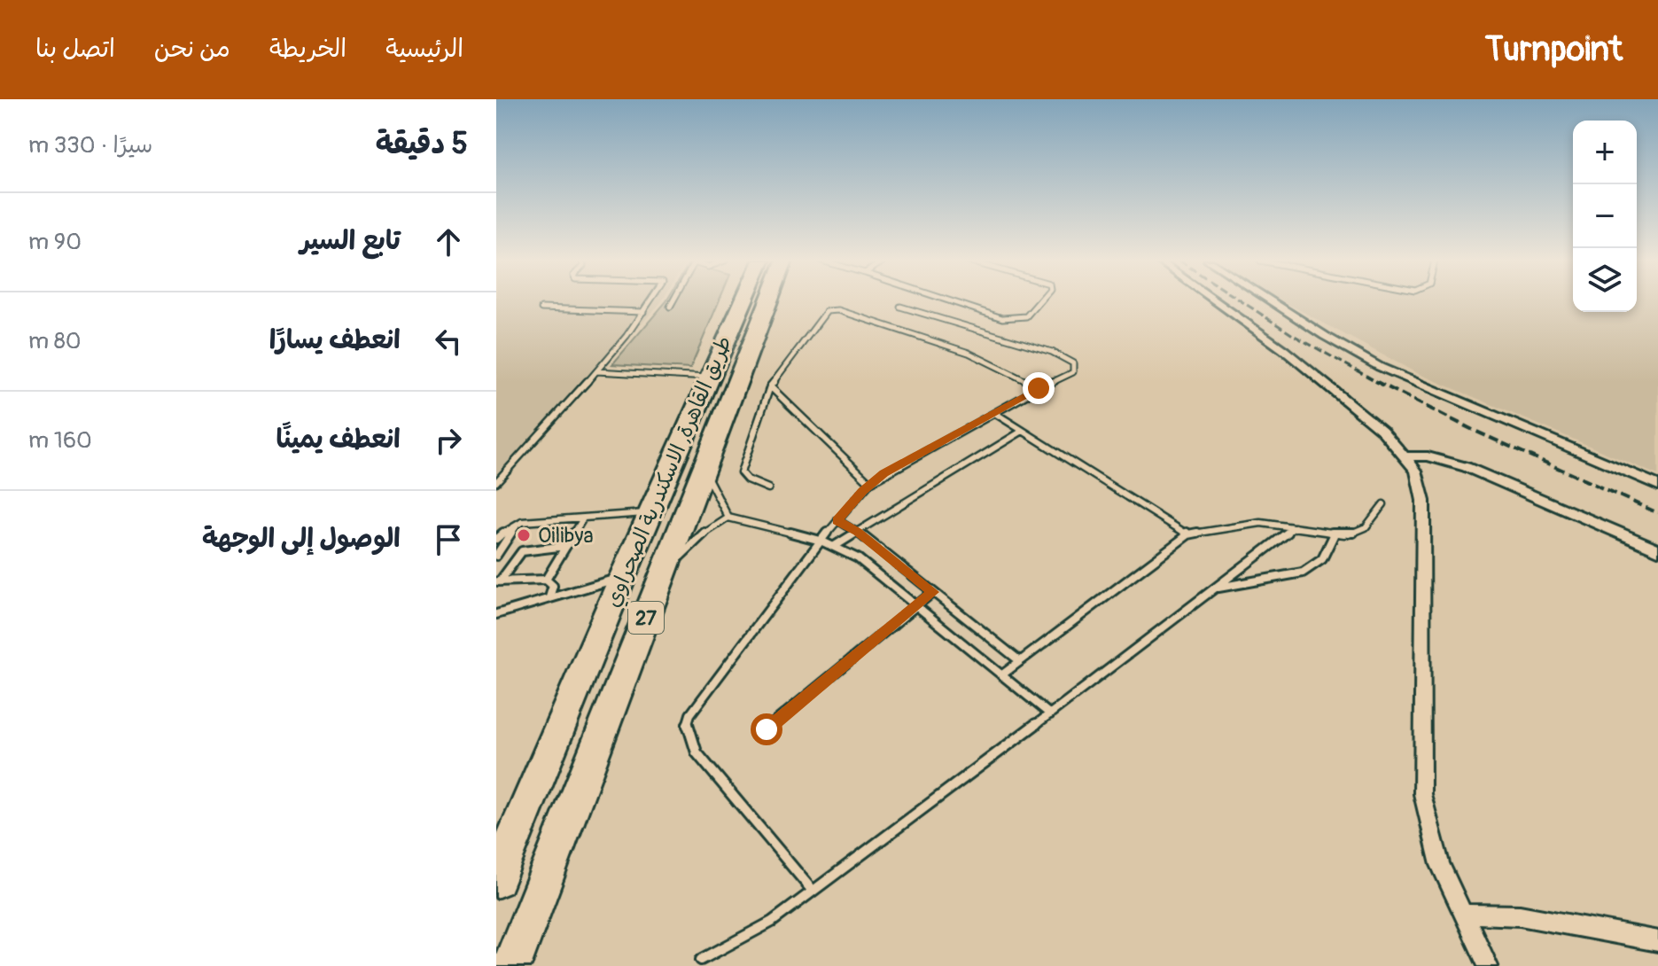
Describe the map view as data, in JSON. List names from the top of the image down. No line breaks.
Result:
{"streets":{"highway":["طريق القاهرة, الاسكندرية الصحراوي","27"]},"places":["Oilibya"],"page":{"header":"Turnpoint","nav":["الرئيسية","الخريطة","من نحن","اتصل بنا"],"heading":["5 دقيقة","سيرًا · 330 m"],"map_buttons":["+","−"],"list":[["تابع السير","90 m"],["انعطف يسارًا","80 m"],["انعطف يمينًا","160 m"],"الوصول إلى الوجهة"]}}
